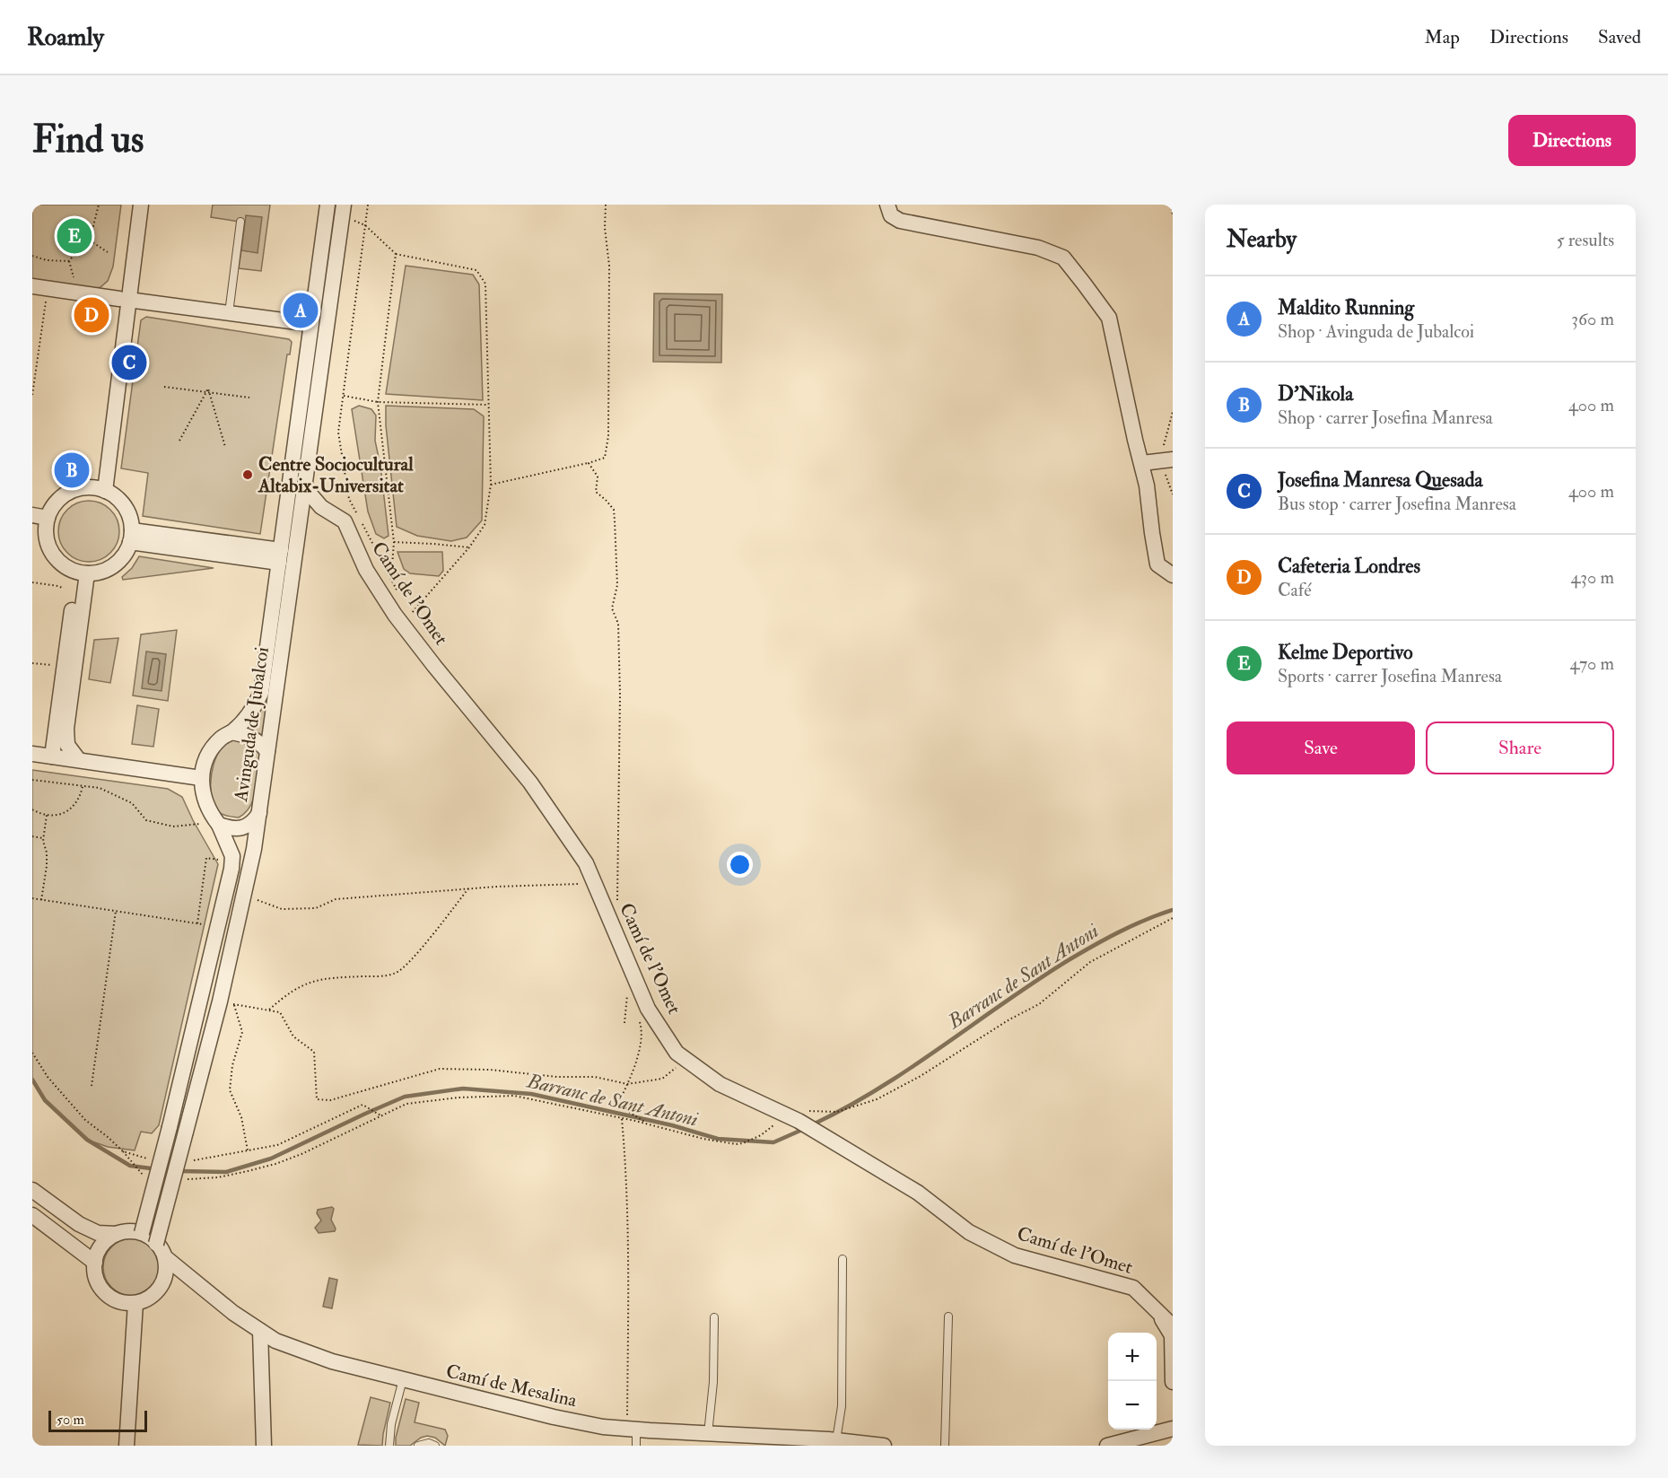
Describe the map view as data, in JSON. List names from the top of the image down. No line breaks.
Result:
{"streets":{"street":["Camí de l'Omet","Avinguda de Jubalcoi","Camí de Mesalina"]},"crossings":[["Camí de l'Omet","Avinguda de Jubalcoi"]],"water":["Barranc de Sant Antoni"],"places":["Centre Sociocultural Altabix-Universitat"],"scale_bar":"50 m","page":{"header":"Roamly","nav":["Map","Directions","Saved"],"buttons":["Directions",["Save","Share"]],"title":"Find us","heading":["Nearby","5 results"],"pins":["E","A","D","C","B"],"list":[{"mark":"A","name":"Maldito Running","note":"Shop · Avinguda de Jubalcoi","value":"360 m"},{"mark":"B","name":"D'Nikola","note":"Shop · carrer Josefina Manresa","value":"400 m"},{"mark":"C","name":"Josefina Manresa Quesada","note":"Bus stop · carrer Josefina Manresa","value":"400 m"},{"mark":"D","name":"Cafeteria Londres","note":"Café","value":"430 m"},{"mark":"E","name":"Kelme Deportivo","note":"Sports · carrer Josefina Manresa","value":"470 m"}],"map_buttons":["+","−"],"scale":"50 m"}}
